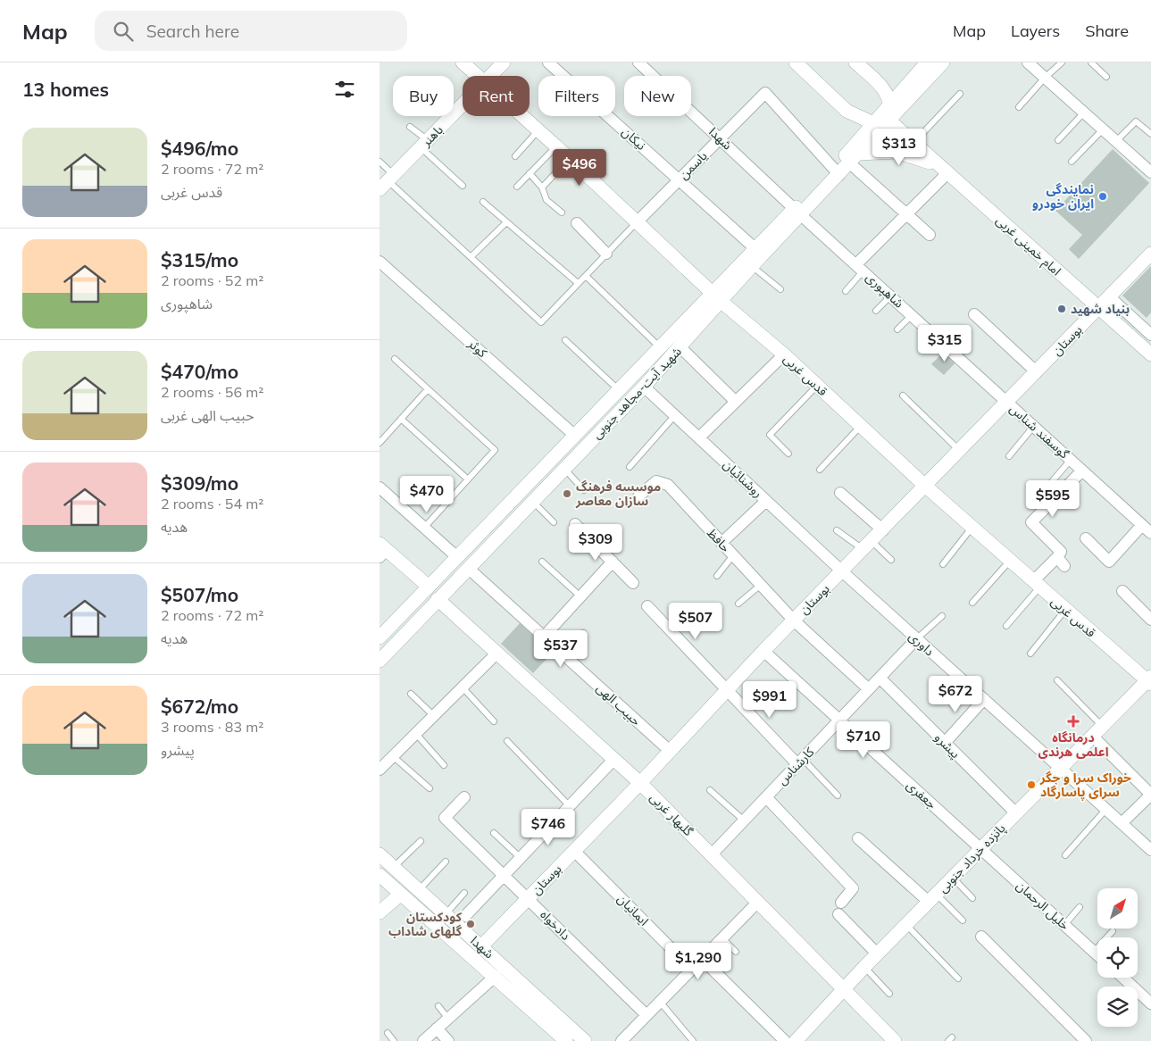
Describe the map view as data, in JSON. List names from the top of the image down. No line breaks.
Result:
{"streets":{"street":["باهنر","نیکان","شهدا","یاسمن","امام خمینی غربی","شاهپوری","بوستان","کوثر","قدس غربی","شهید آیت-مجاهد جنوبی","گوسفند شناس","روشنائیان","حافظ","داوری","حبیب الهی","پیشرو","کارشناس","جعفری","گلبهار غربی","پانزده خرداد جنوبی","خلیل الرحمان","ایمانیان","دادخواه"]},"crossings":[["نیکان","یاسمن"],["نیکان","شهید آیت-مجاهد جنوبی"],["شهدا","یاسمن"],["شهدا","شاهپوری"],["شهدا","بوستان"],["شهدا","شهید آیت-مجاهد جنوبی"],["یاسمن","قدس غربی"],["یاسمن","شهید آیت-مجاهد جنوبی"],["امام خمینی غربی","بوستان"],["امام خمینی غربی","شهید آیت-مجاهد جنوبی"],["شاهپوری","بوستان"],["شاهپوری","شهید آیت-مجاهد جنوبی"],["شاهپوری","گوسفند شناس"],["بوستان","قدس غربی"],["بوستان","گوسفند شناس"],["بوستان","روشنائیان"],["بوستان","حافظ"],["بوستان","داوری"],["بوستان","حبیب الهی"],["بوستان","جعفری"],["بوستان","گلبهار غربی"],["بوستان","ایمانیان"],["بوستان","دادخواه"],["کوثر","شهید آیت-مجاهد جنوبی"],["قدس غربی","شهید آیت-مجاهد جنوبی"],["قدس غربی","پانزده خرداد جنوبی"],["شهید آیت-مجاهد جنوبی","روشنائیان"],["شهید آیت-مجاهد جنوبی","حبیب الهی"],["شهید آیت-مجاهد جنوبی","گلبهار غربی"],["روشنائیان","داوری"],["حافظ","کارشناس"],["داوری","کارشناس"],["داوری","پانزده خرداد جنوبی"],["پیشرو","کارشناس"],["پیشرو","پانزده خرداد جنوبی"],["کارشناس","جعفری"],["کارشناس","گلبهار غربی"],["جعفری","پانزده خرداد جنوبی"],["جعفری","خلیل الرحمان"],["گلبهار غربی","پانزده خرداد جنوبی"],["پانزده خرداد جنوبی","خلیل الرحمان"]],"places":{"other":["نمایندگی ایران خودرو","بنیاد شهید","موسسه فرهنگ سازان معاصر","خوراک سرا و جگر سرای پاسارگاد","کودکستان گلهای شاداب"],"health":["درمانگاه اعلمی هرندی"]},"north":"top right","page":{"header":"Map","search":"Search here","nav":["Map","Layers","Share"],"heading":"13 homes","chip":["Buy","Rent","Filters","New"],"list":[{"name":"$496/mo","note":"2 rooms · 72 m² · قدس غربی"},{"name":"$315/mo","note":"2 rooms · 52 m² · شاهپوری"},{"name":"$470/mo","note":"2 rooms · 56 m² · حبیب الهی غربی"},{"name":"$309/mo","note":"2 rooms · 54 m² · هدیه"},{"name":"$507/mo","note":"2 rooms · 72 m² · هدیه"},{"name":"$672/mo","note":"3 rooms · 83 m² · پیشرو"}],"price":["$313","$496","$315","$470","$595","$309","$507","$537","$672","$991","$710","$746","$1,290"]}}
